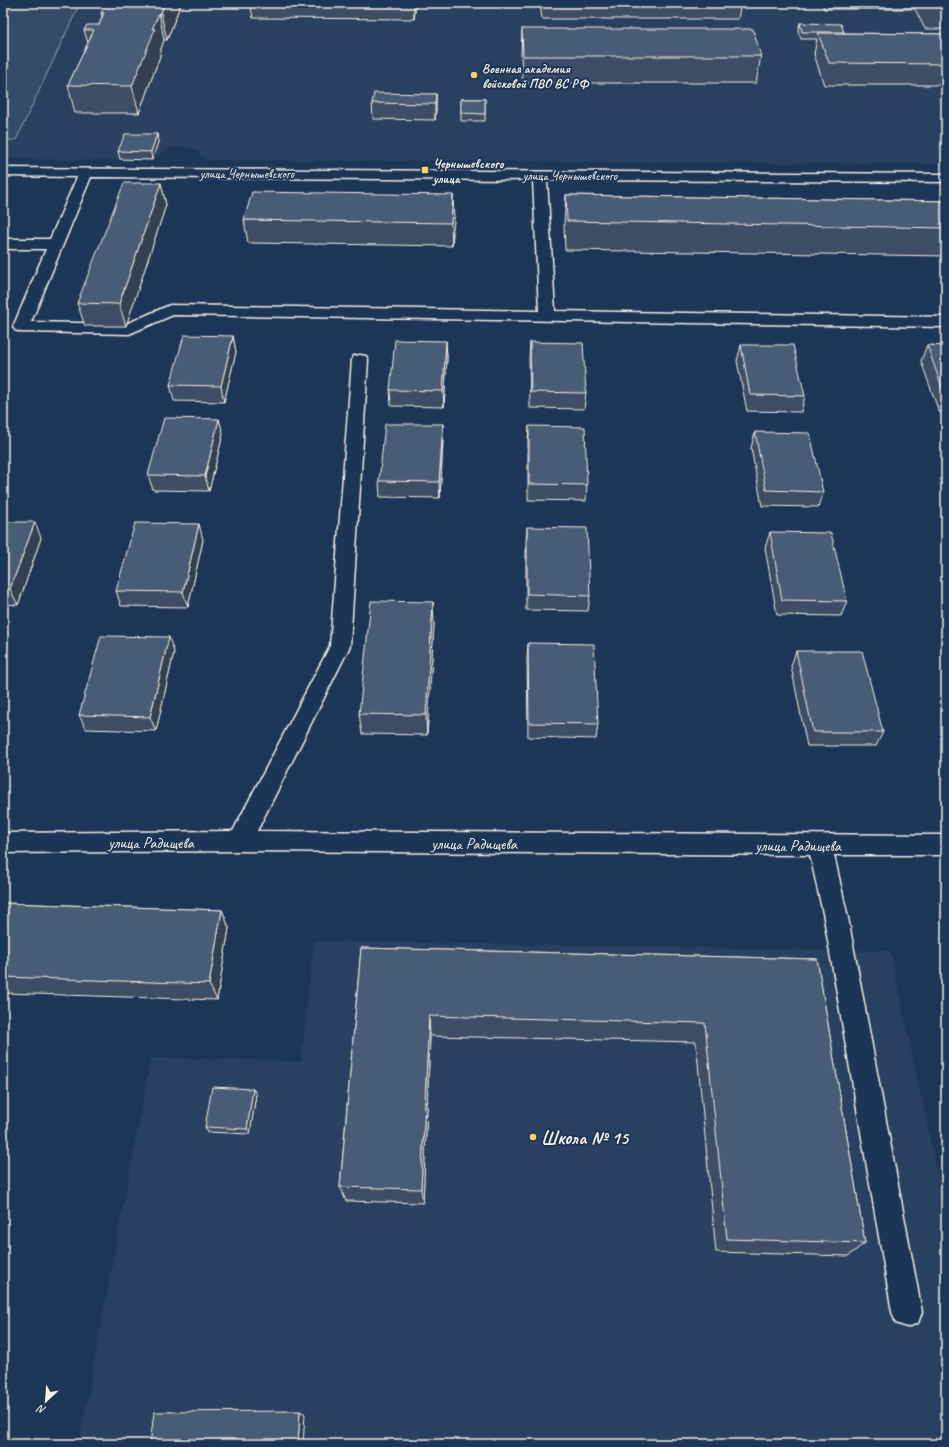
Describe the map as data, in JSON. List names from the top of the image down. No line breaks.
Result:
{"streets":{"street":["улица Чернышевского","улица Радищева"]},"places":{"other":["Военная академия войсковой ПВО ВС РФ","Школа № 15"],"transit":["Чернышевского улица"]},"north":"bottom left"}
